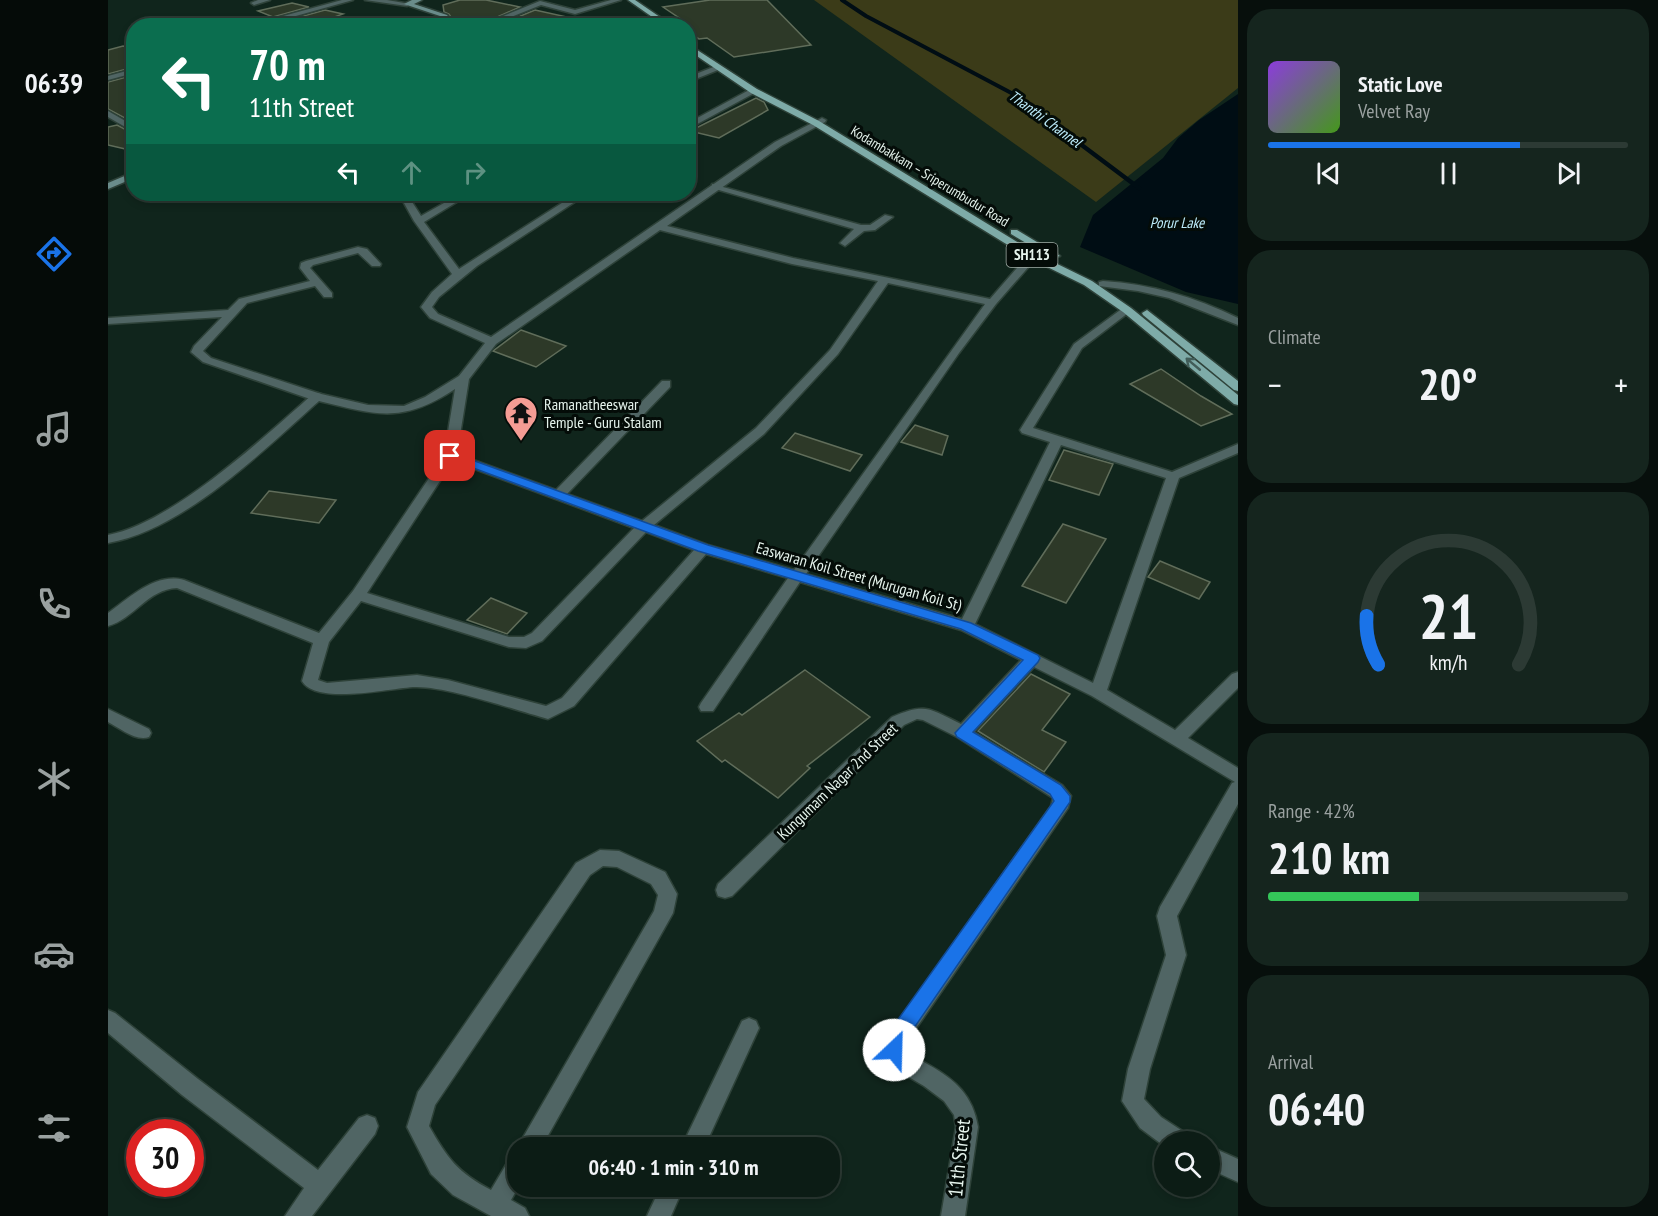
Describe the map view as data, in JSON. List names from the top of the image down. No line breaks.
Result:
{"streets":{"main road":["Kodambakkam – Sriperumbudur Road","SH113"],"street":["Easwaran Koil Street (Murugan Koil St)","Kungumam Nagar 2nd Street","11th Street"]},"crossings":[["Kodambakkam – Sriperumbudur Road","SH113"],["Kungumam Nagar 2nd Street","11th Street"]],"water":["Thanthi Channel","Porur Lake"],"places":{"temple":["Ramanatheeswar Temple - Guru Stalam"]},"page":{"tabs":"06:39","turn":["70 m","11th Street"],"song":["Static Love","Velvet Ray"],"tile":["Climate",["Range · 42%","210 km"],["Arrival","06:40"]],"heat":["−","20°","+"],"limit":"30","trip":"06:40 · 1 min · 310 m","gauge":["21","km/h"]}}
